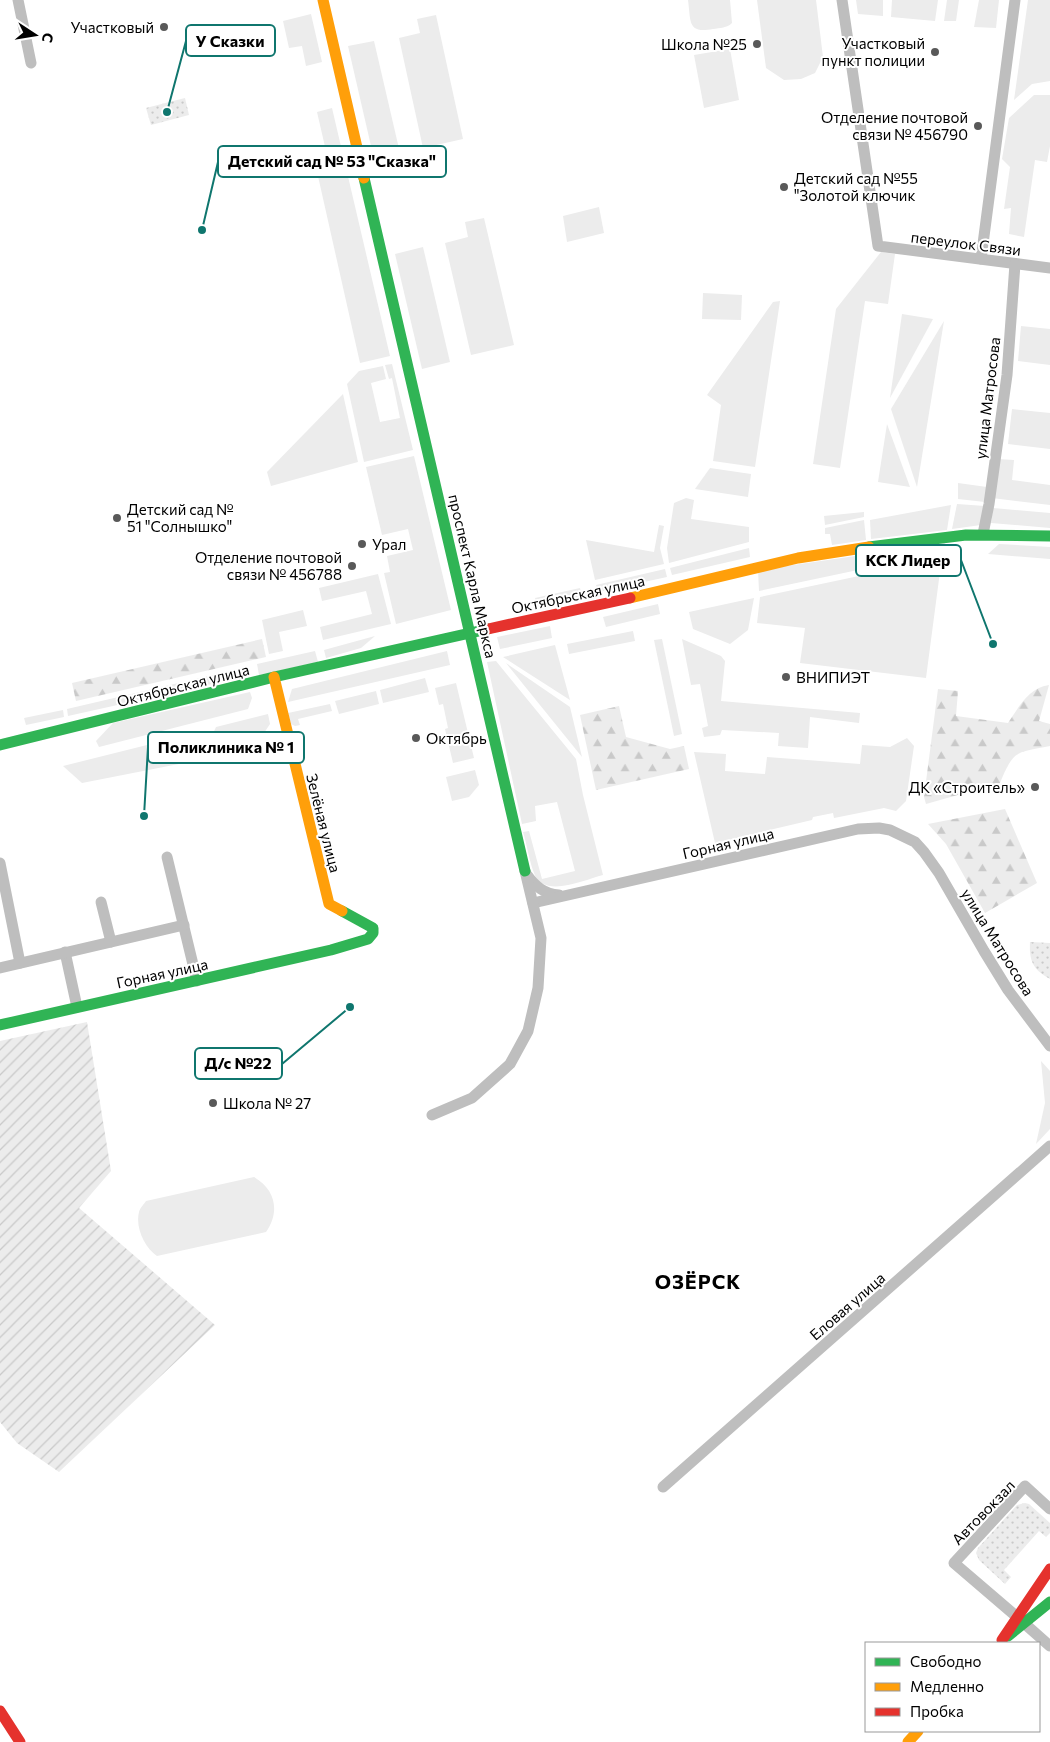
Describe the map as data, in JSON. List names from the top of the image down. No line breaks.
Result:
{"streets":{"street":["переулок Связи","улица Матросова","проспект Карла Маркса","Октябрьская улица","Зелёная улица","Горная улица","Еловая улица","Автовокзал"]},"crossings":[["переулок Связи","улица Матросова"],["улица Матросова","Октябрьская улица"],["улица Матросова","Горная улица"],["проспект Карла Маркса","Октябрьская улица"],["проспект Карла Маркса","Горная улица"],["Октябрьская улица","Зелёная улица"],["Зелёная улица","Горная улица"]],"districts":["ОЗЁРСК"],"places":["Участковый","Школа №25","Участковый пункт полиции","У Сказки","Отделение почтовой связи № 456790","Детский сад №55 \"Золотой ключик","Детский сад № 53 \"Сказка\"","Детский сад № 51 \"Солнышко\"","Урал","Отделение почтовой связи № 456788","КСК Лидер","ВНИПИЭТ","Октябрь","ДК «Строитель»","Поликлиника № 1","Д/с №22","Школа № 27"],"legend":["Свободно","Медленно","Пробка"],"north":"right"}
